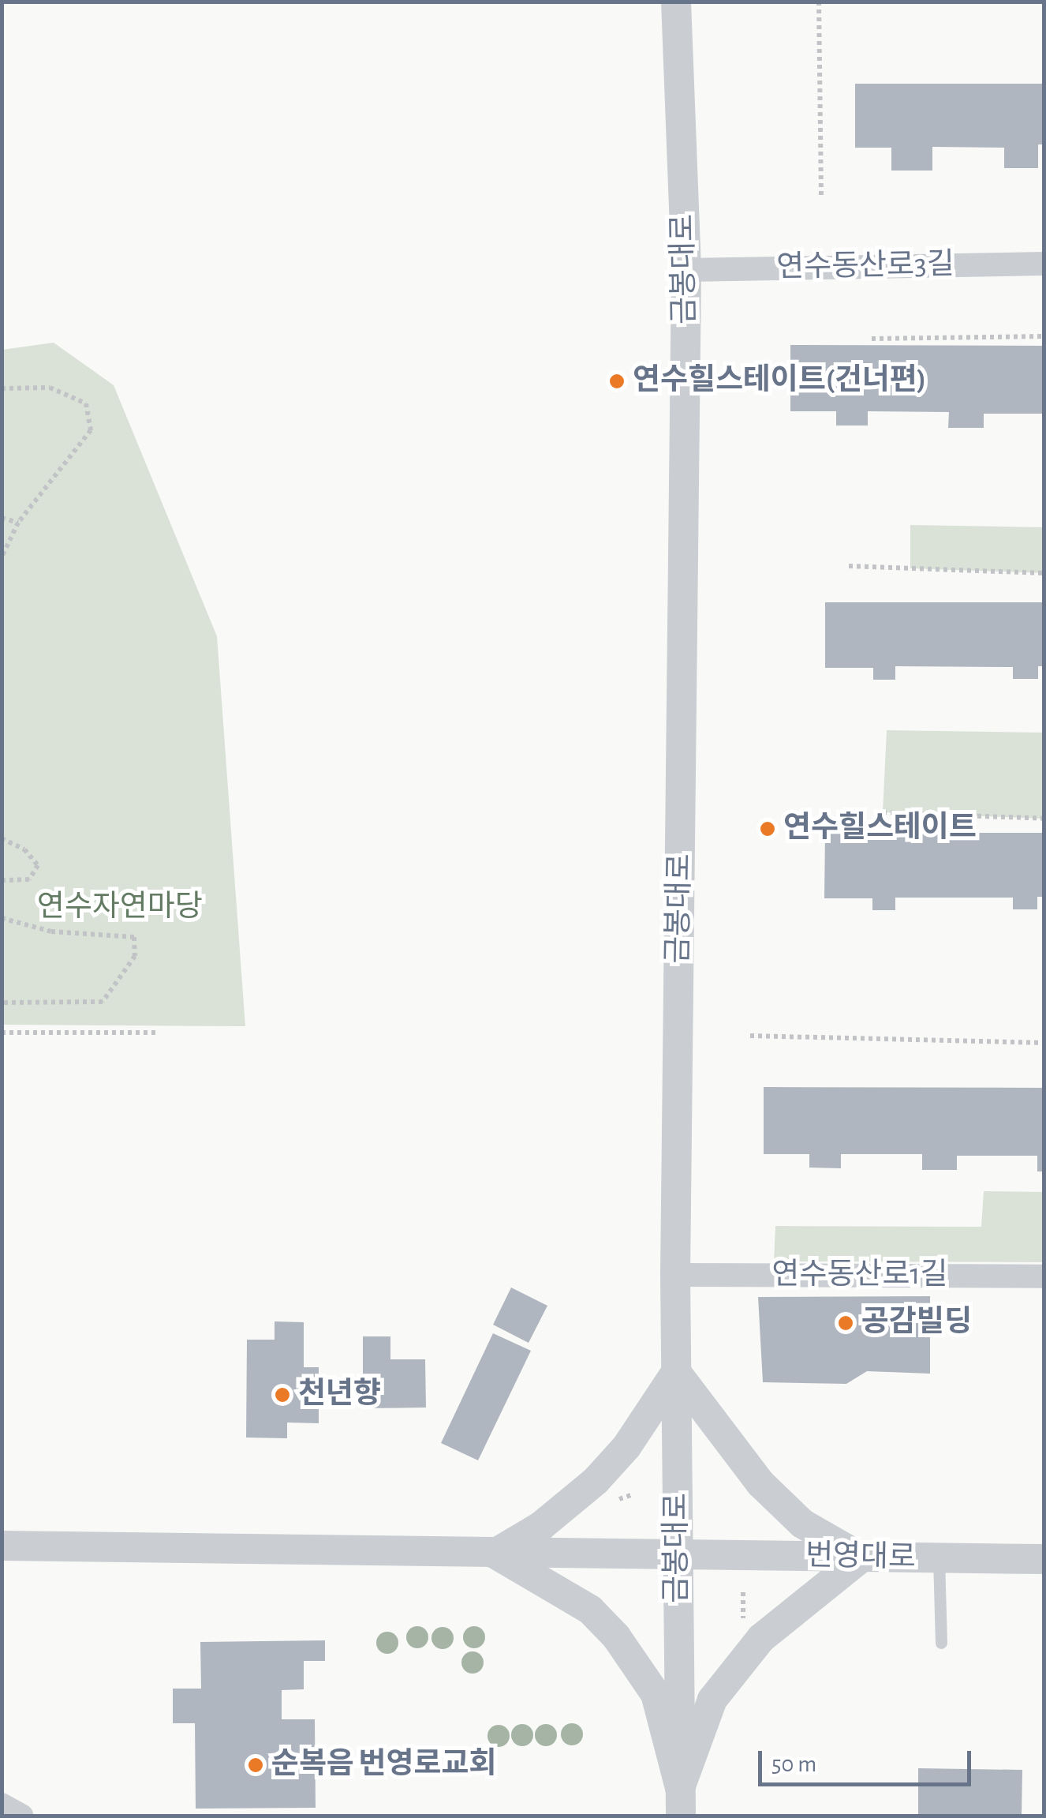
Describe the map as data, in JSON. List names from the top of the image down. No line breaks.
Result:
{"streets":{"street":["연수동산로3길","금봉대로","연수동산로1길","번영대로"]},"crossings":[["연수동산로3길","금봉대로"],["금봉대로","연수동산로1길"],["금봉대로","번영대로"]],"parks":["연수자연마당"],"places":["연수힐스테이트(건너편)","연수힐스테이트","공감빌딩","천년향","순복음 번영로교회"],"scale_bar":"50 m"}
